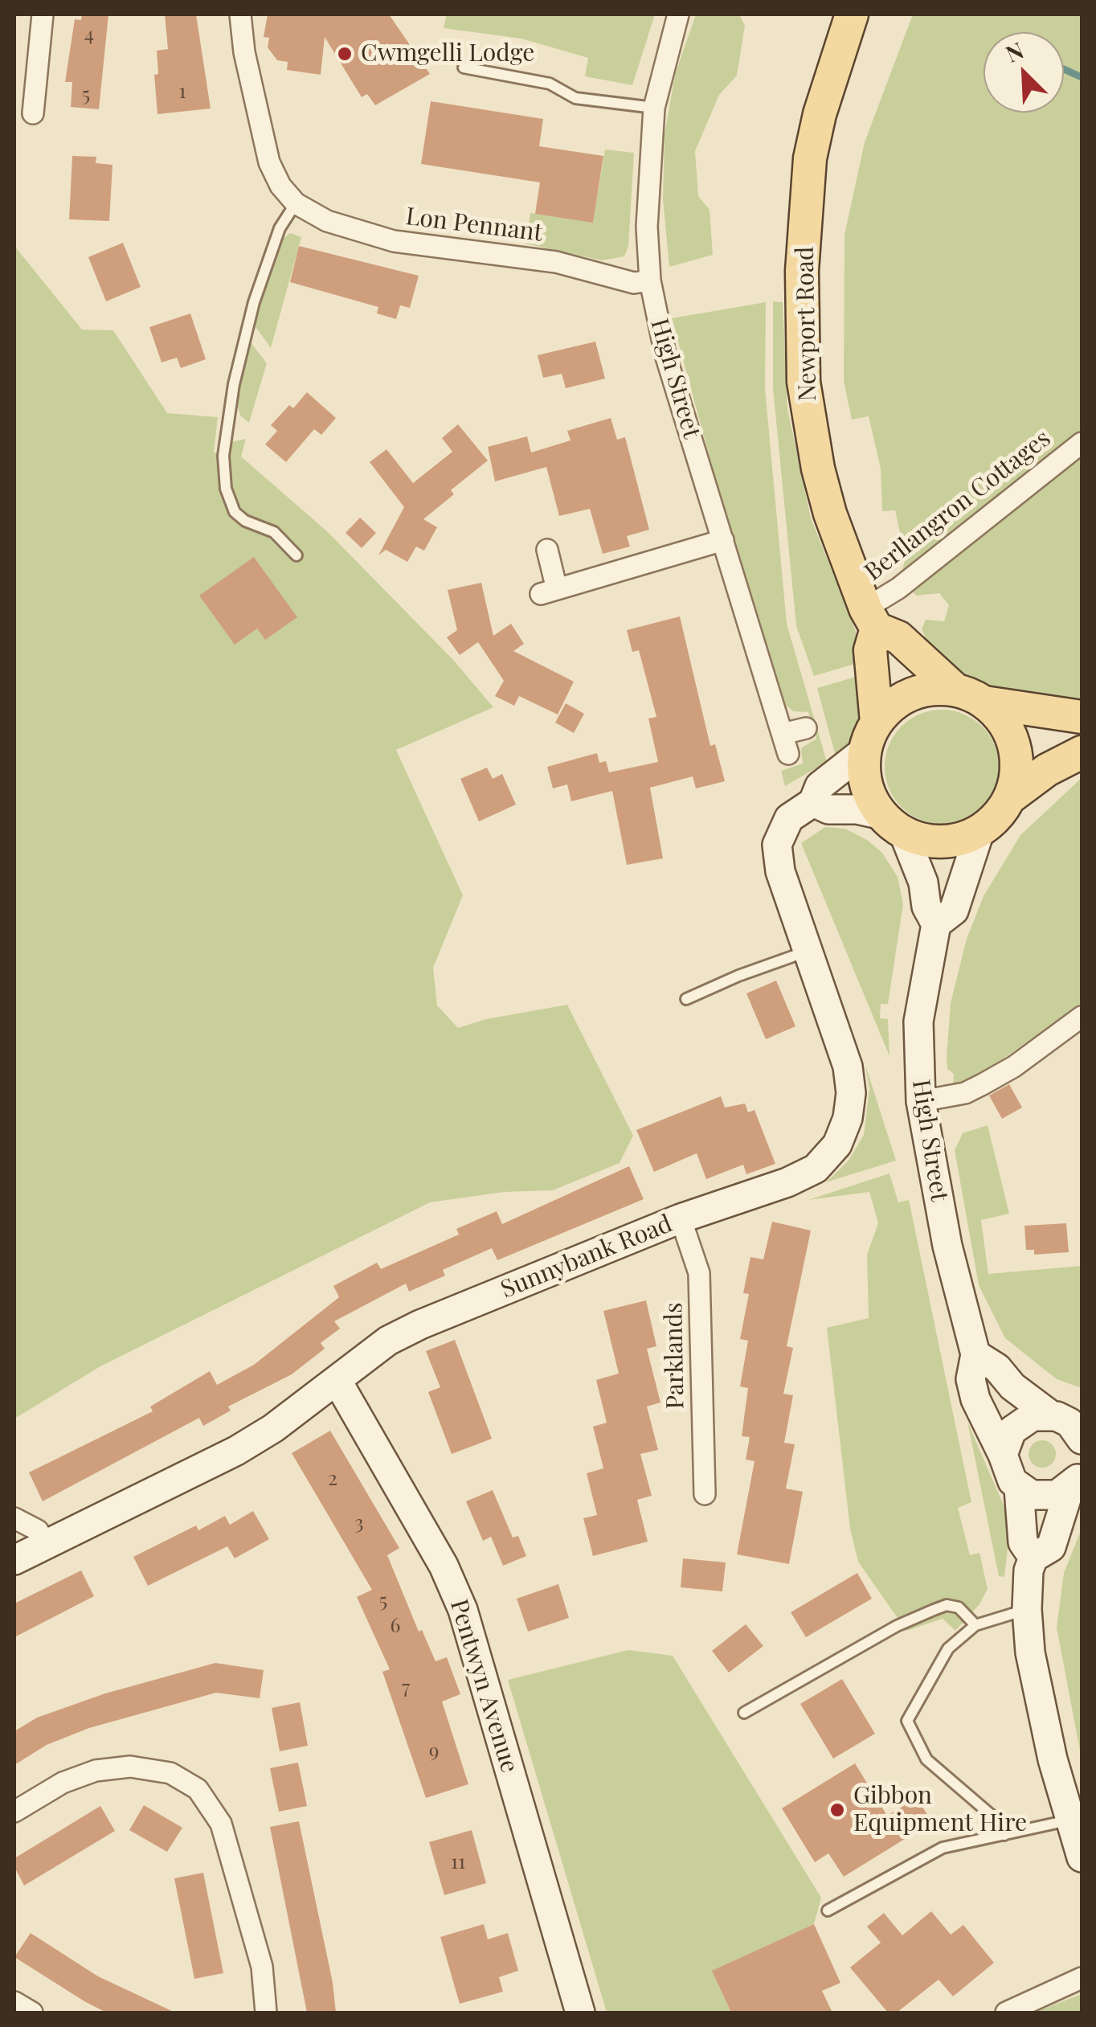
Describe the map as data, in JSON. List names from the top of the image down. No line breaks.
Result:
{"streets":{"main road":["Newport Road"],"street":["Lon Pennant","High Street","Berllangron Cottages","Sunnybank Road","Parklands","Pentwyn Avenue"]},"crossings":[["Lon Pennant","High Street"],["Newport Road","High Street"],["Newport Road","Berllangron Cottages"],["Newport Road","Sunnybank Road"],["High Street","Sunnybank Road"],["Sunnybank Road","Parklands"],["Sunnybank Road","Pentwyn Avenue"]],"places":["Cwmgelli Lodge","Gibbon Equipment Hire"],"house_numbers":["4","1","5","2","3","5","6","7","9","11"],"north":"top left"}
